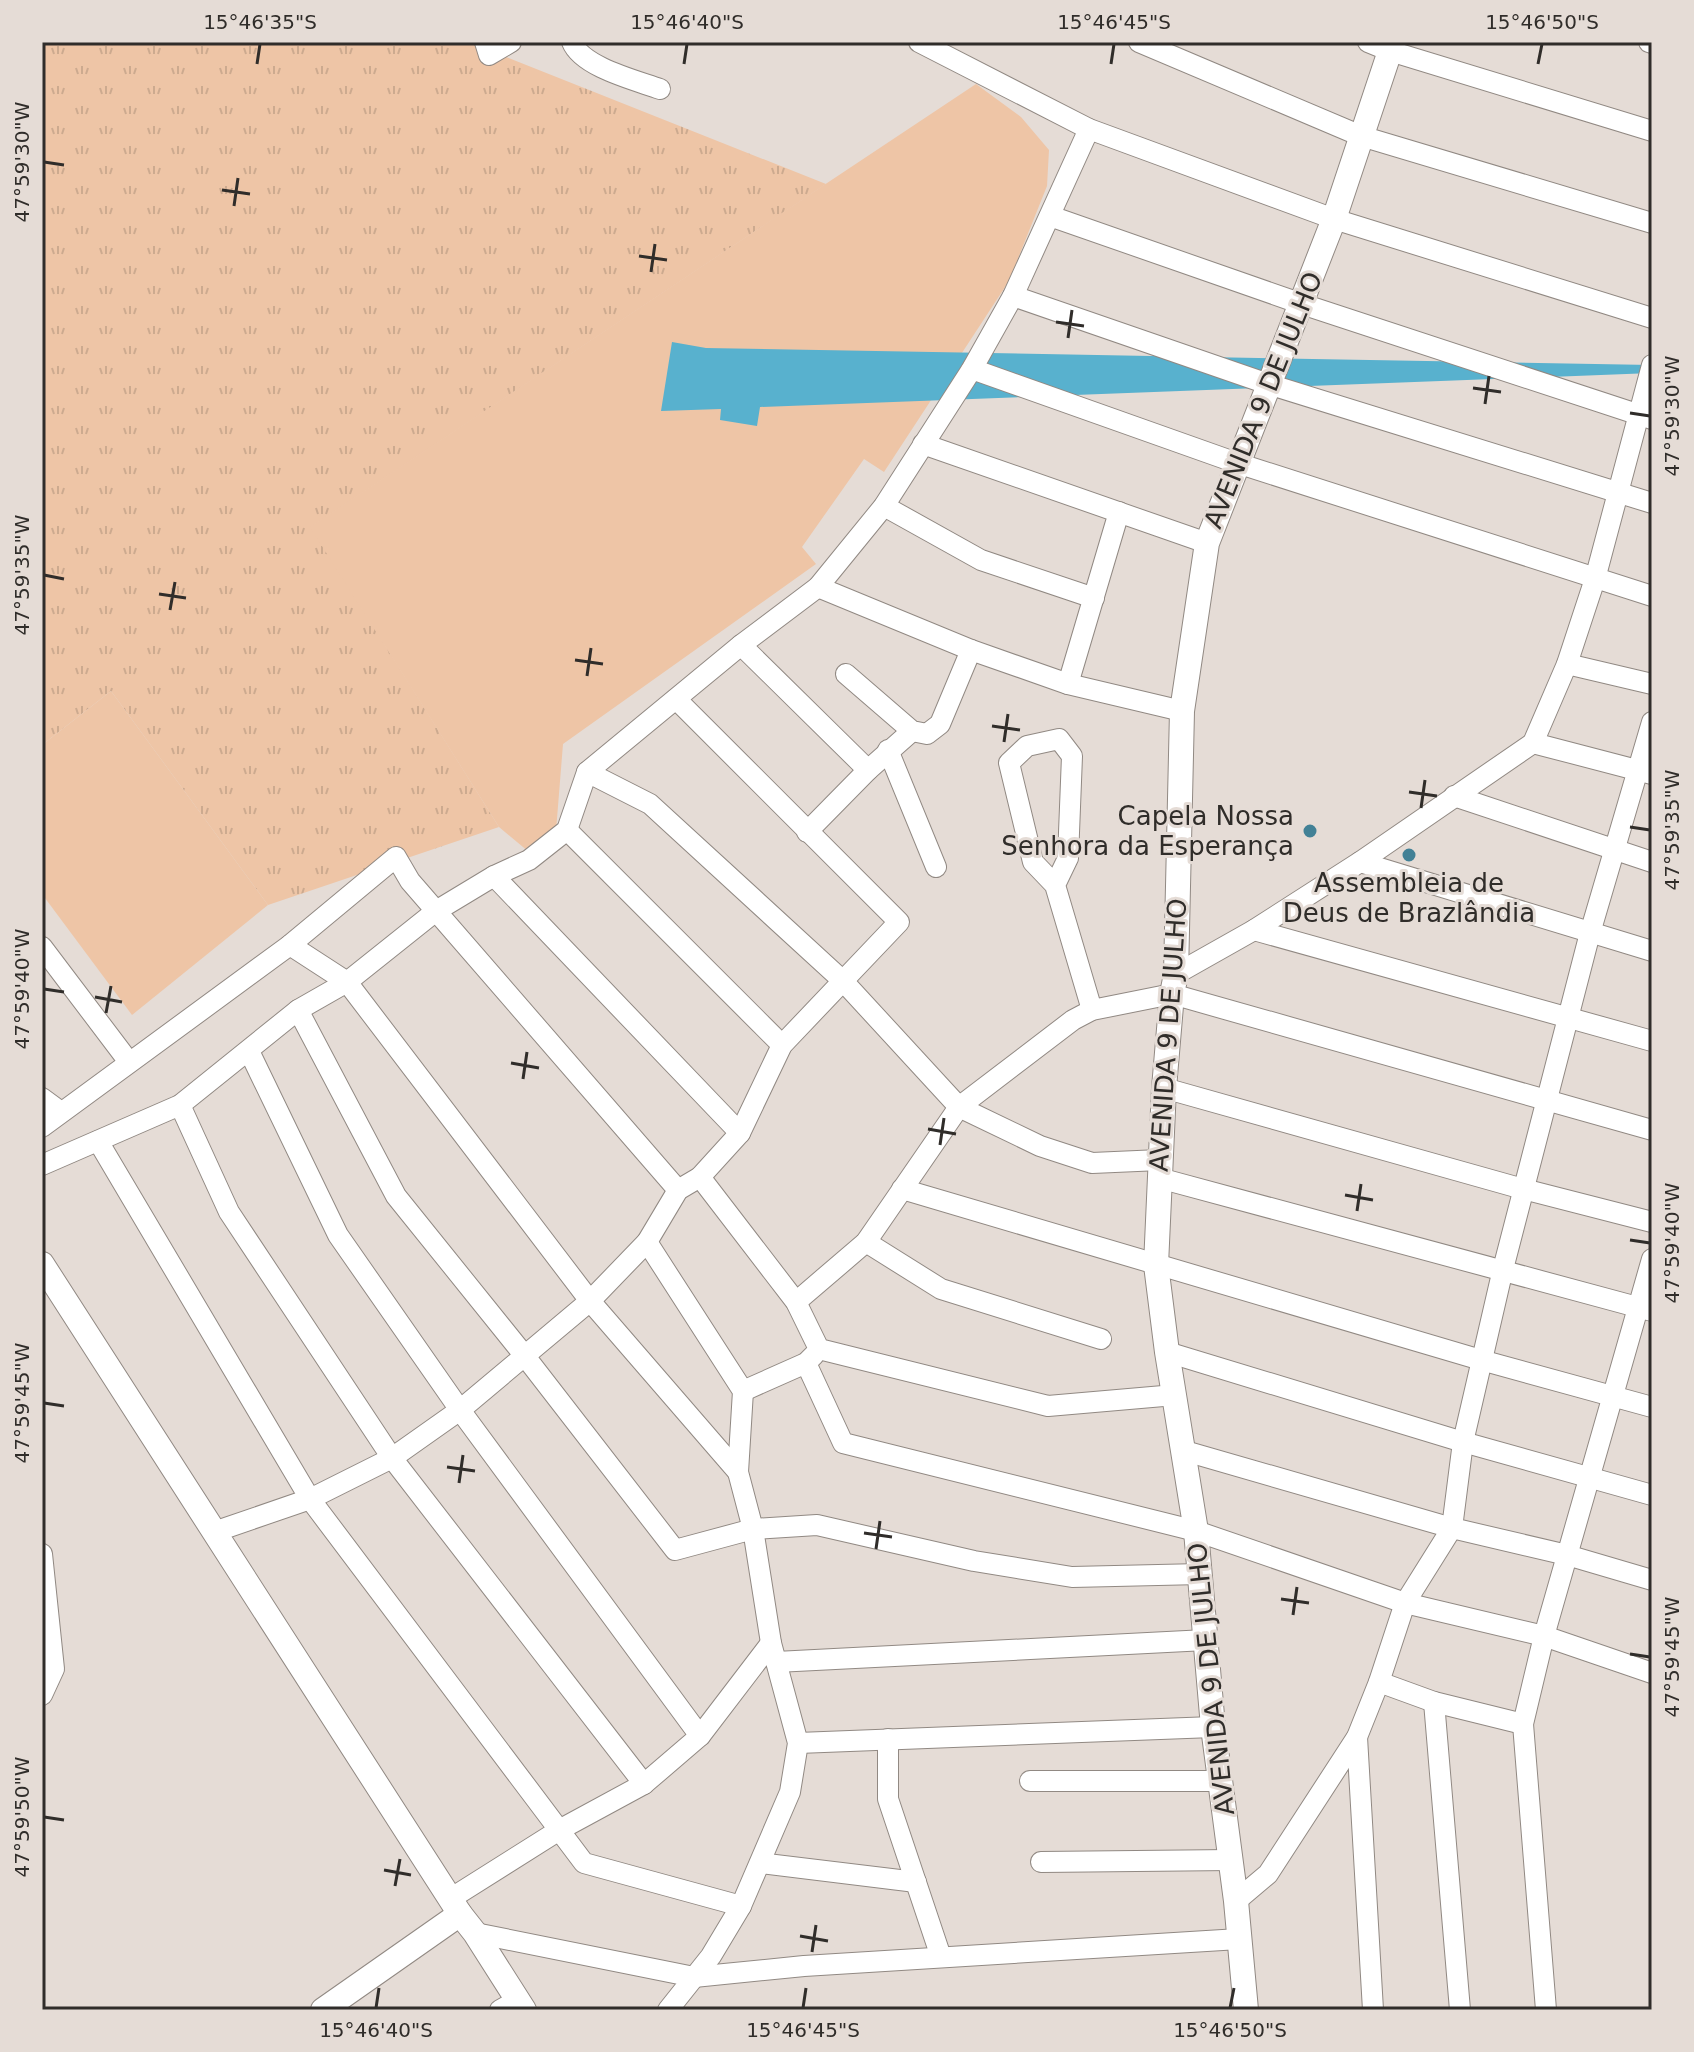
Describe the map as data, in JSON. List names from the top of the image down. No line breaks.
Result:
{"streets":{"street":["AVENIDA 9 DE JULHO"]},"places":["Capela Nossa Senhora da Esperança","Assembleia de Deus de Brazlândia"],"coordinates":["15°46'35\"S","15°46'40\"S","15°46'45\"S","15°46'50\"S","47°59'30\"W","47°59'35\"W","47°59'40\"W","47°59'45\"W","47°59'50\"W"]}
